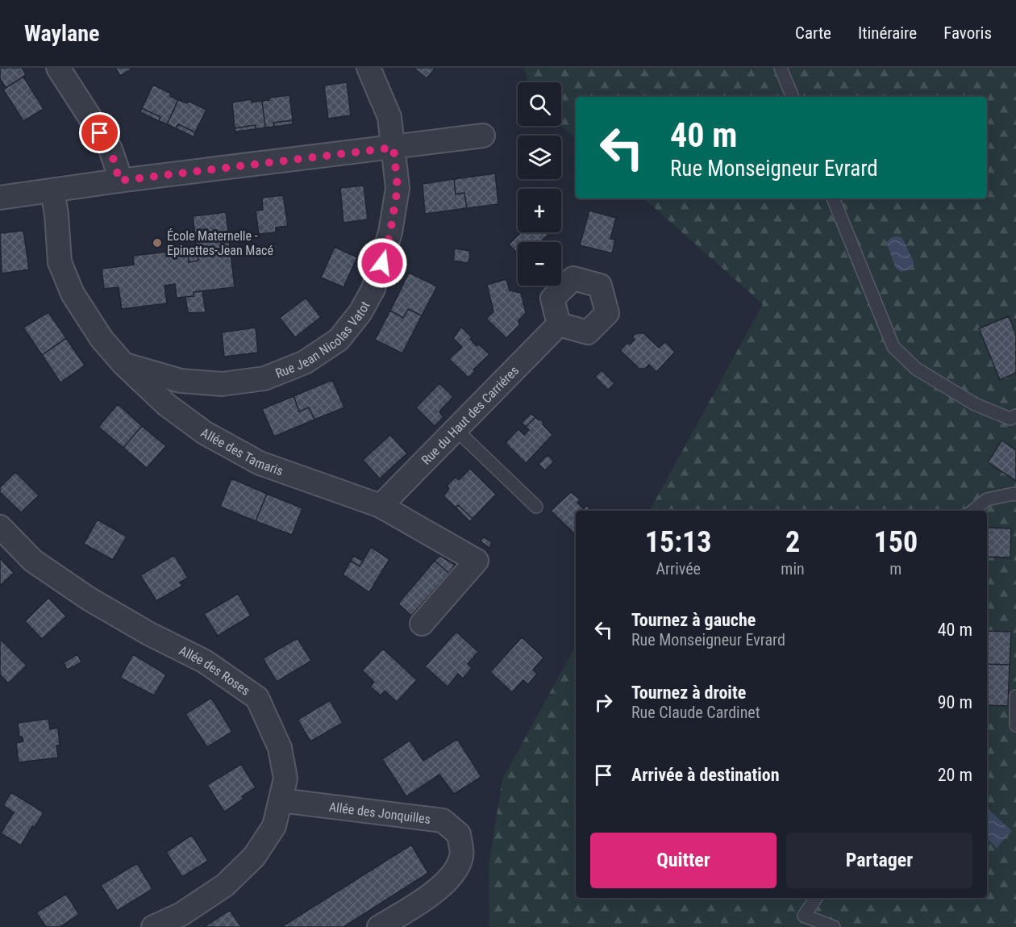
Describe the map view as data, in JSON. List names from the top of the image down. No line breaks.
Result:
{"streets":{"street":["Rue Jean Nicolas Vatot","Rue du Haut des Carriéres","Allée des Tamaris","Allée des Roses","Allée des Jonquilles"]},"crossings":[["Rue Jean Nicolas Vatot","Allée des Tamaris"],["Rue du Haut des Carriéres","Allée des Tamaris"],["Allée des Roses","Allée des Jonquilles"]],"places":["École Maternelle - Epinettes-Jean Macé"],"page":{"header":"Waylane","nav":["Carte","Itinéraire","Favoris"],"map_buttons":["+","−"],"turn":["40 m","Rue Monseigneur Evrard"],"eta":["15:13","Arrivée","2","min","150","m"],"list":[{"name":"Tournez à gauche","note":"Rue Monseigneur Evrard","value":"40 m"},{"name":"Tournez à droite","note":"Rue Claude Cardinet","value":"90 m"},{"name":"Arrivée à destination","value":"20 m"}],"buttons":["Quitter","Partager"]}}
